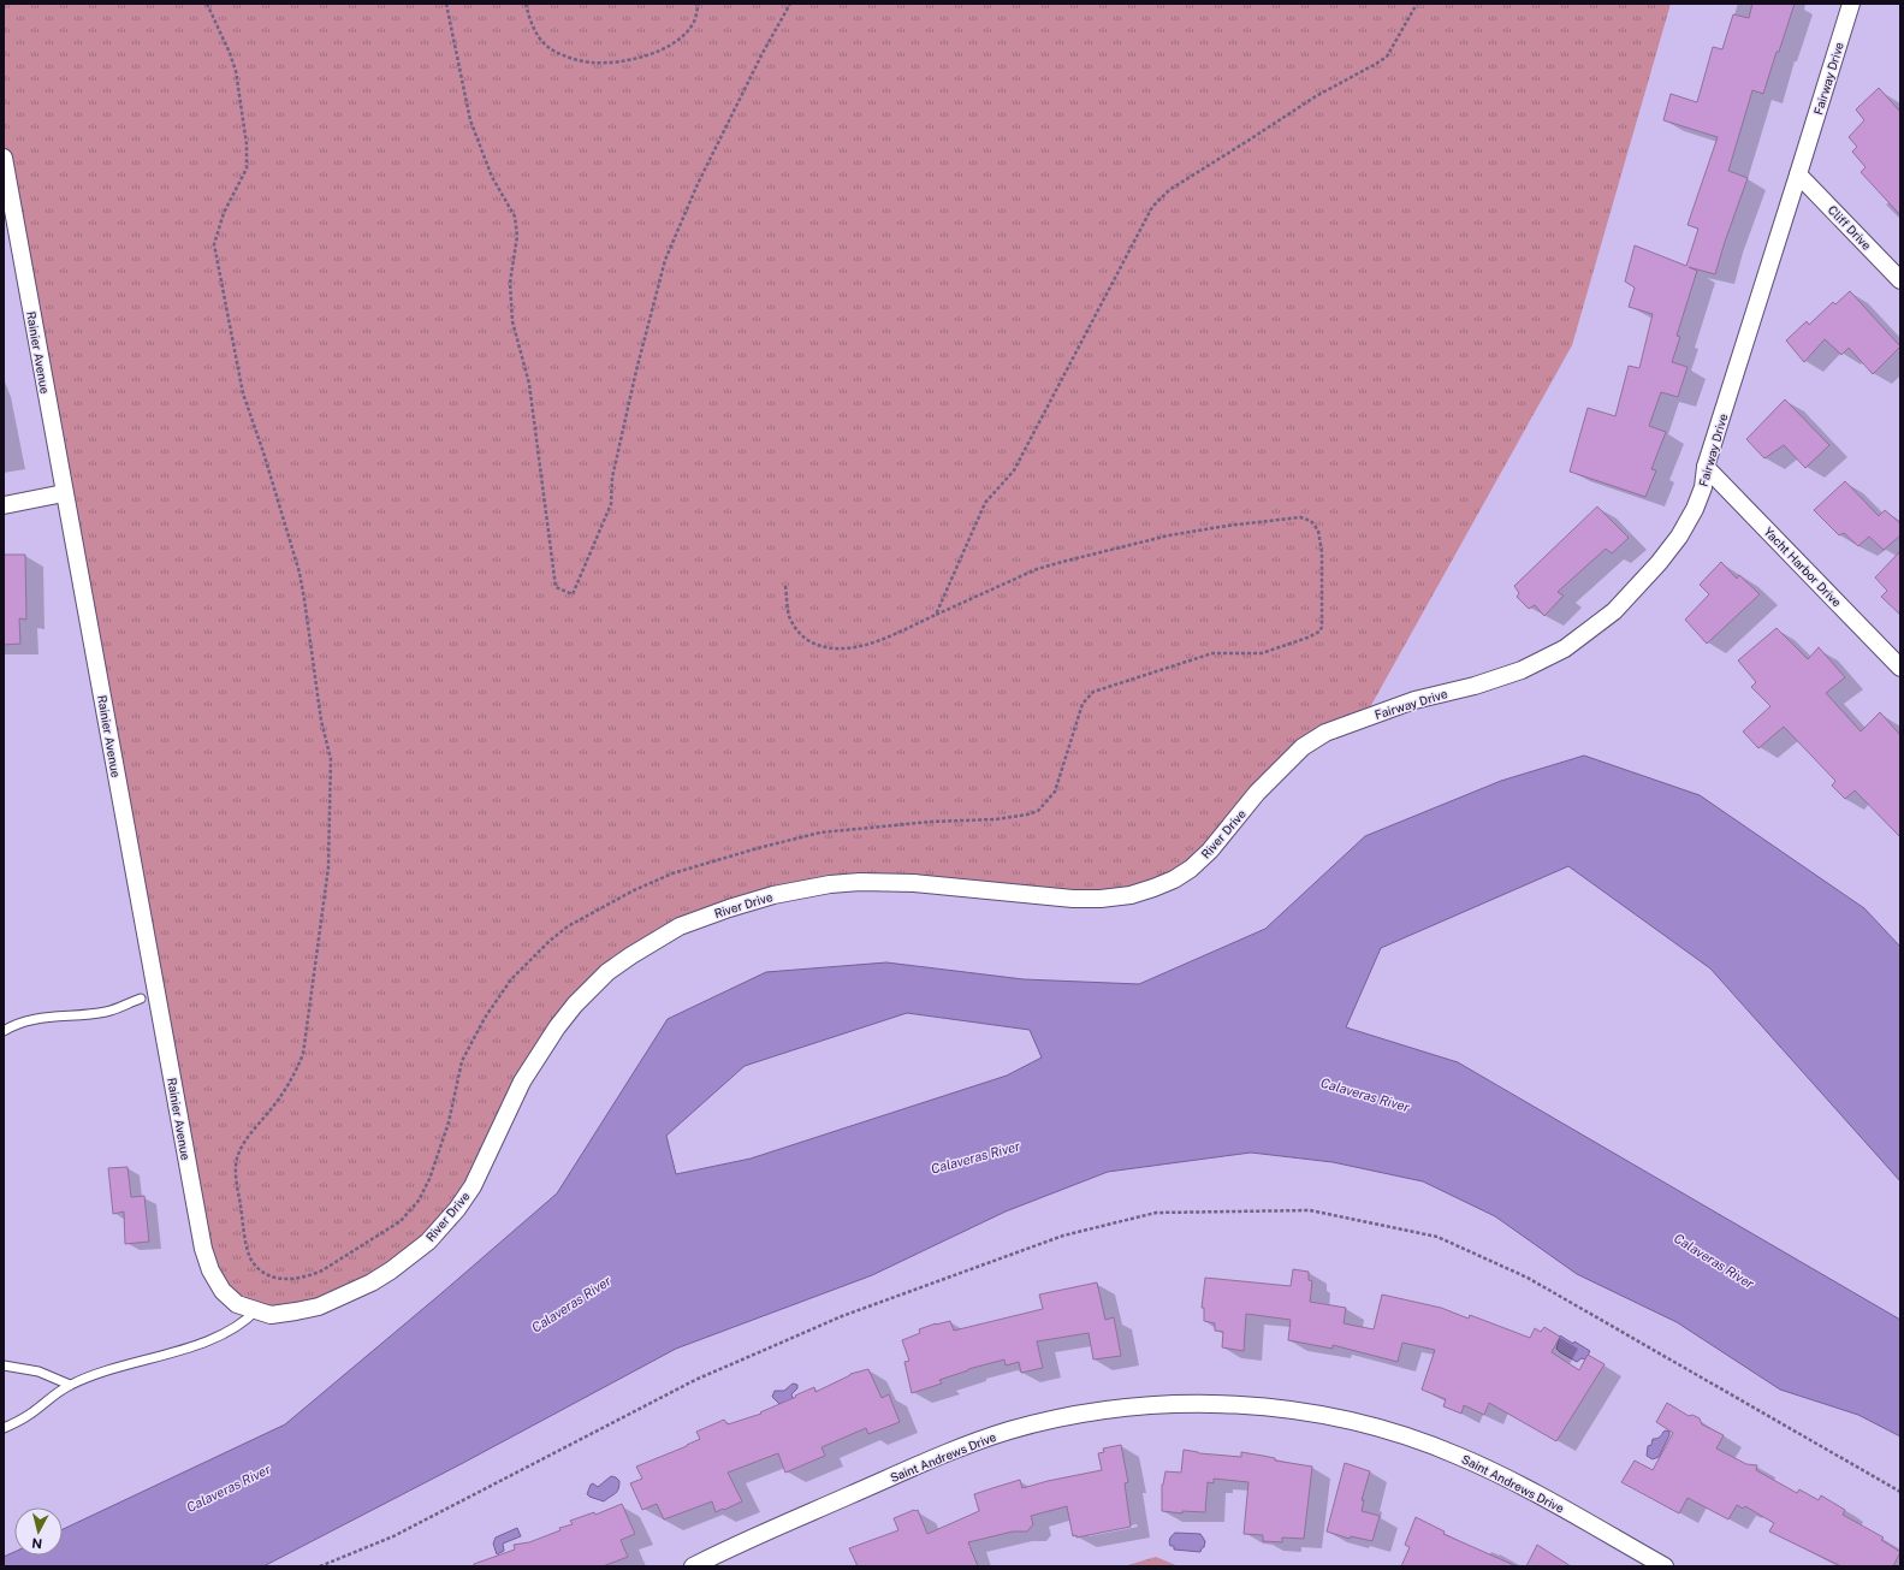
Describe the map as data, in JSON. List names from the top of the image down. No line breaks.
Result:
{"streets":{"street":["Fairway Drive","Cliff Drive","Rainier Avenue","Yacht Harbor Drive","River Drive","Saint Andrews Drive"]},"crossings":[["Fairway Drive","Cliff Drive"],["Fairway Drive","Yacht Harbor Drive"],["Fairway Drive","River Drive"],["Rainier Avenue","River Drive"]],"water":["Calaveras River"],"north":"bottom"}
